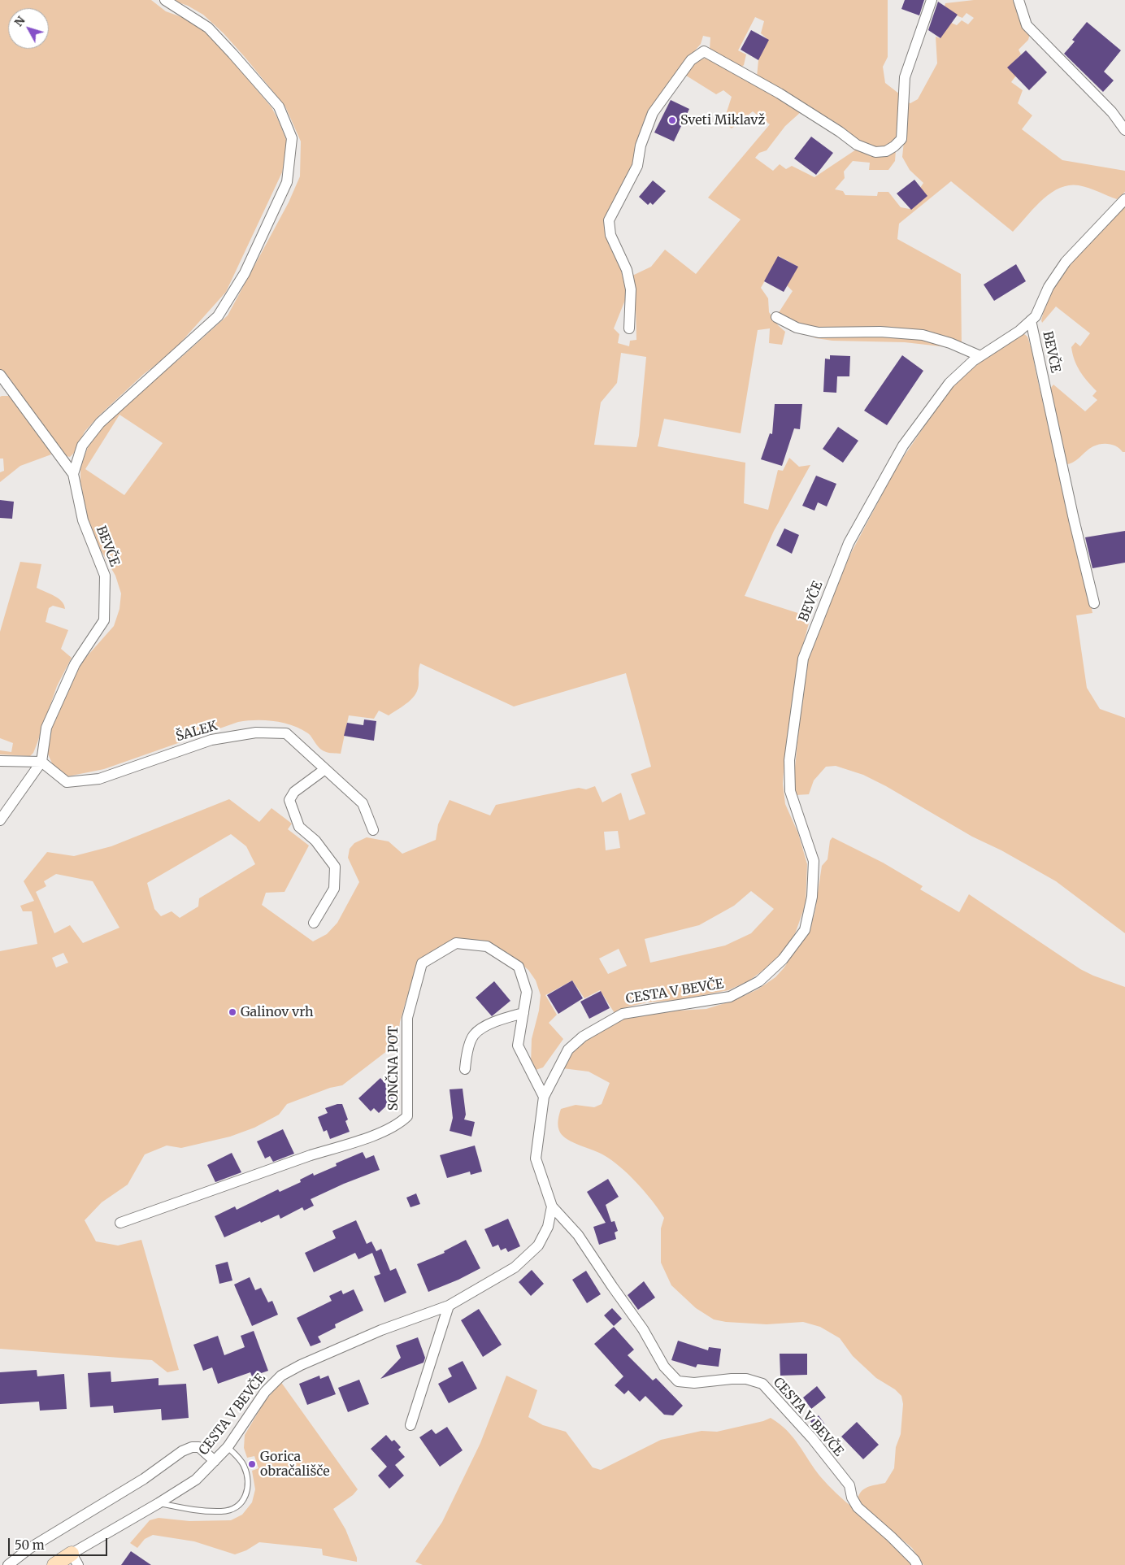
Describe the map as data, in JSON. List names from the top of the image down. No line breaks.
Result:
{"streets":{"street":["BEVČE","ŠALEK","CESTA V BEVČE","SONČNA POT"]},"crossings":[["BEVČE","ŠALEK"],["BEVČE","CESTA V BEVČE"],["CESTA V BEVČE","SONČNA POT"]],"places":["Sveti Miklavž","Galinov vrh","Gorica obračališče"],"scale_bar":"50 m","north":"top left"}
